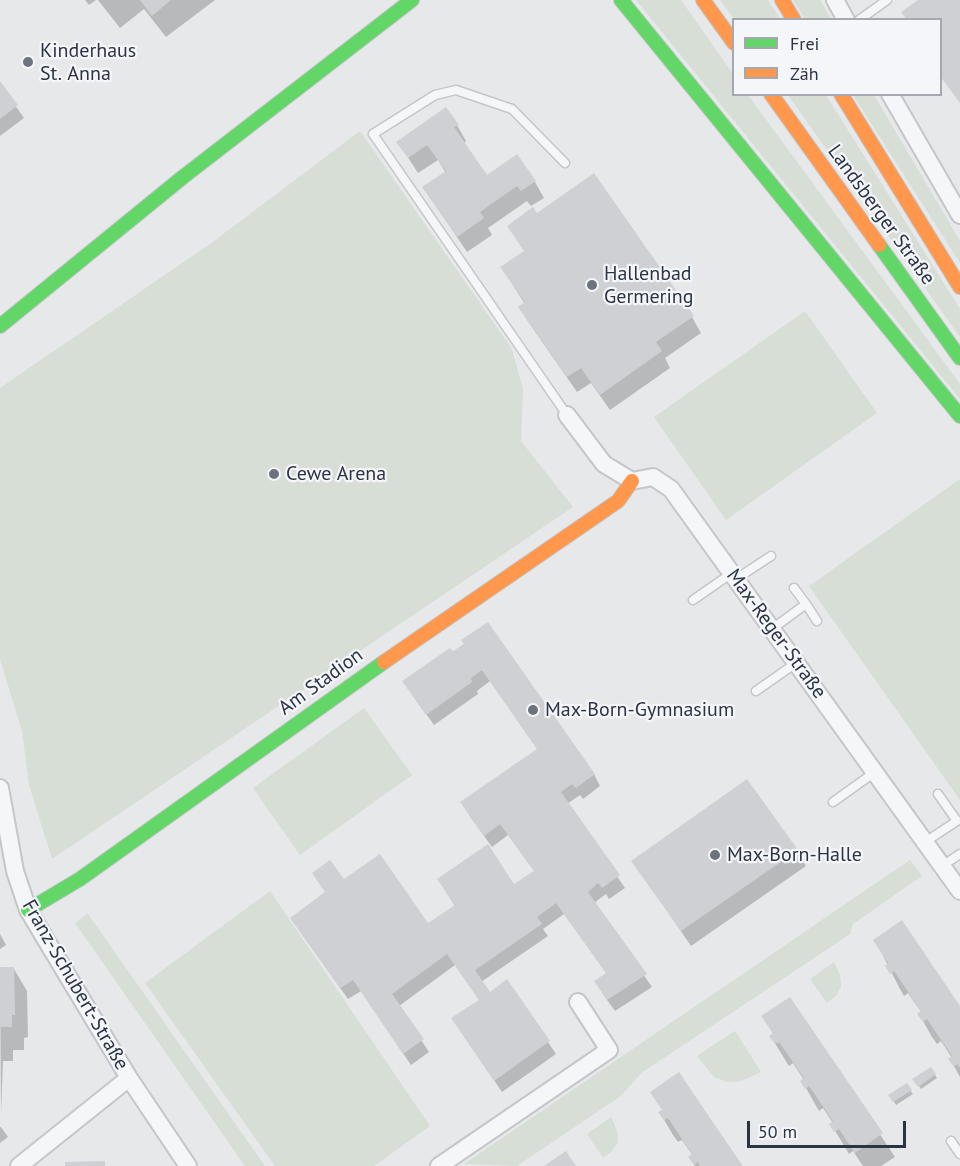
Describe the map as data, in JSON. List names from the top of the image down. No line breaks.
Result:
{"streets":{"main road":["Landsberger Straße","Am Stadion"],"street":["Max-Reger-Straße","Franz-Schubert-Straße"]},"crossings":[["Max-Reger-Straße","Am Stadion"],["Am Stadion","Franz-Schubert-Straße"]],"places":["Kinderhaus St. Anna","Hallenbad Germering","Cewe Arena","Max-Born-Gymnasium","Max-Born-Halle"],"legend":["Frei","Zäh"],"scale_bar":"50 m"}
